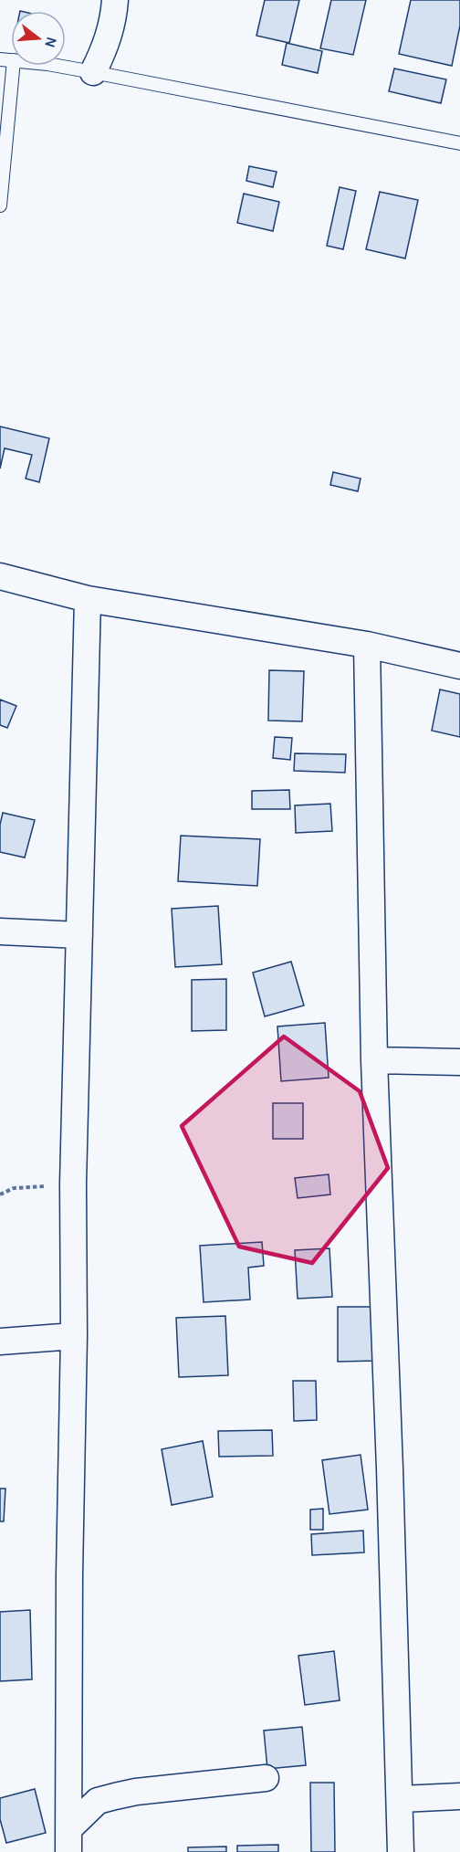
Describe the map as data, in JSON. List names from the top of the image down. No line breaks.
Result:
{"north":"right"}
